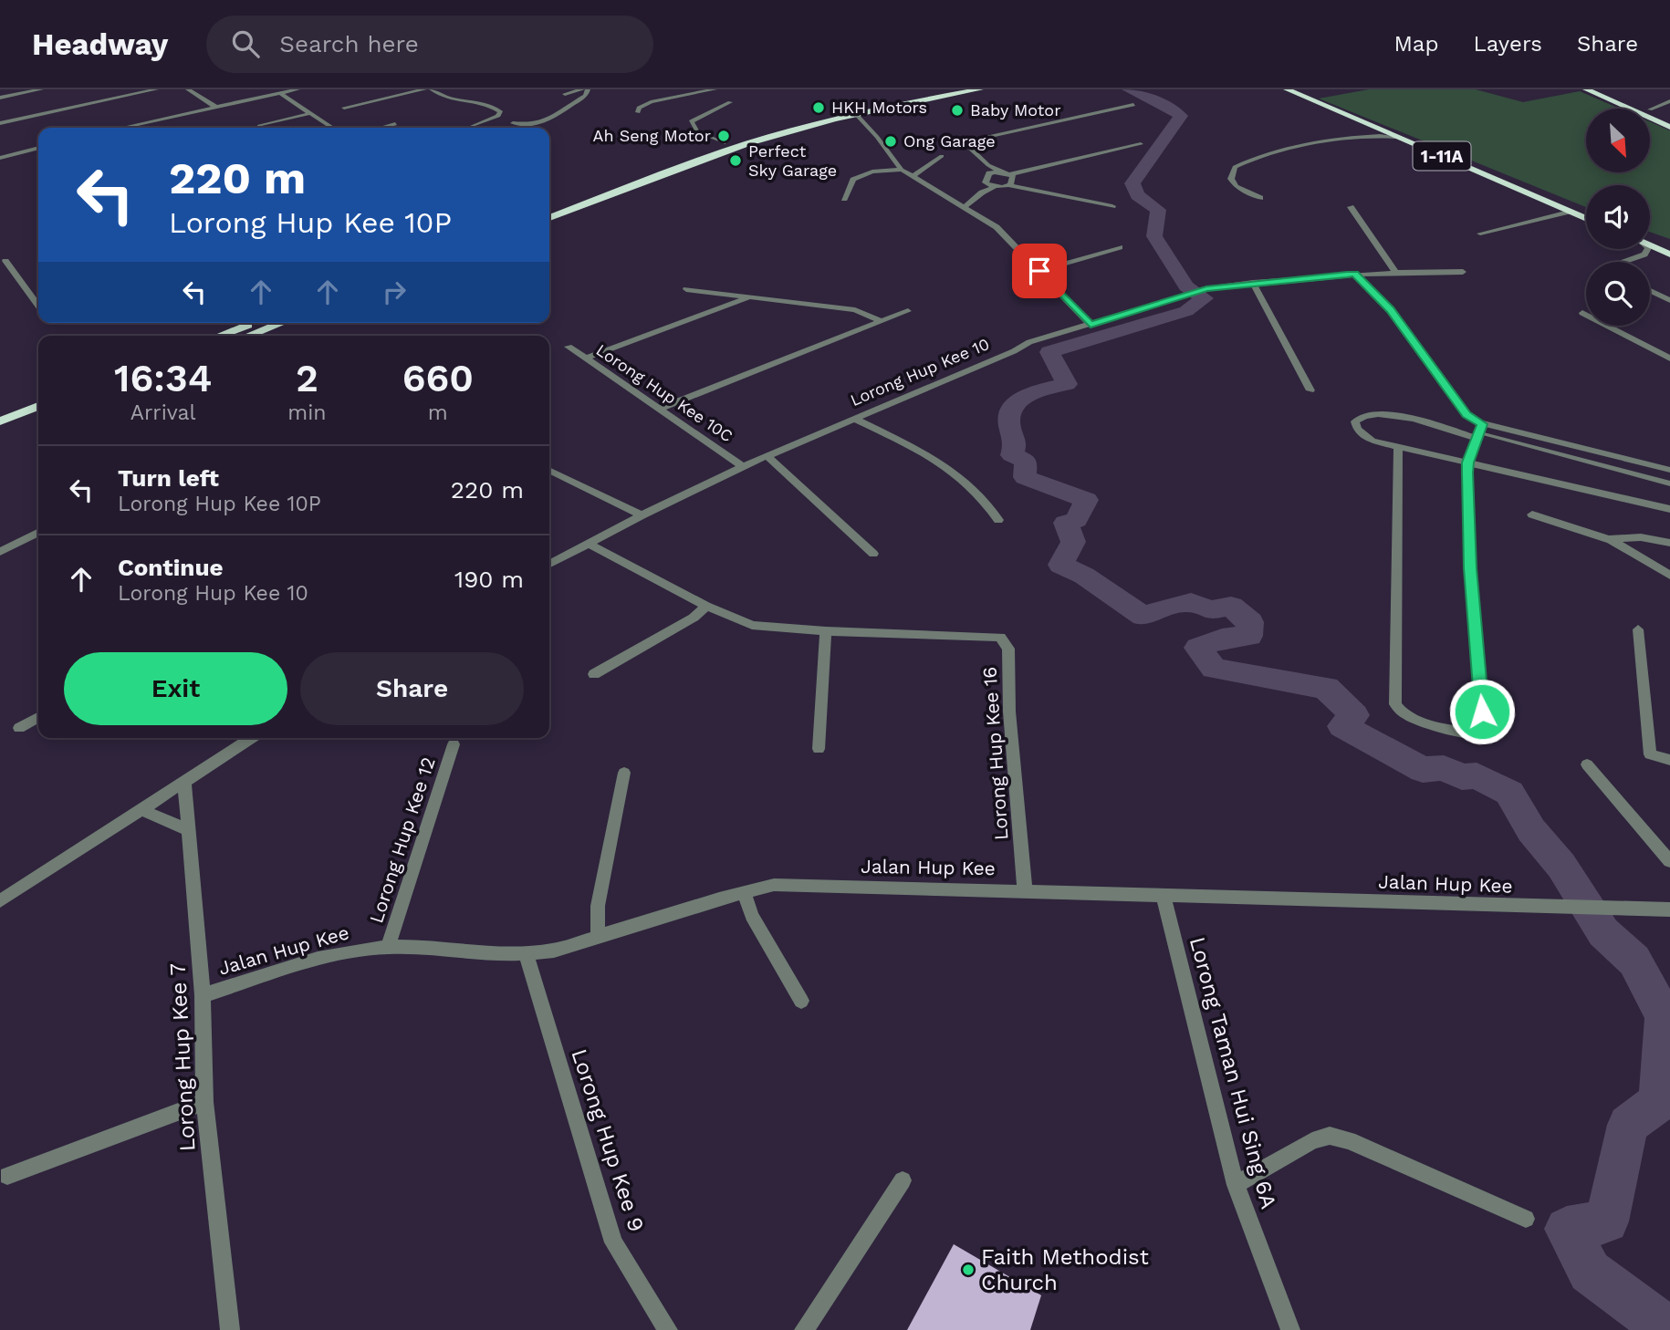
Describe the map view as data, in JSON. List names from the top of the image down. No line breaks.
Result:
{"streets":{"highway":["1-11A"],"street":["Lorong Hup Kee 10","Lorong Hup Kee 10C","Lorong Hup Kee 16","Lorong Hup Kee 12","Jalan Hup Kee","Lorong Hup Kee 7","Lorong Taman Hui Sing 6A","Lorong Hup Kee 9"]},"crossings":[["Lorong Hup Kee 10","Lorong Hup Kee 10C"],["Lorong Hup Kee 16","Jalan Hup Kee"],["Lorong Hup Kee 12","Jalan Hup Kee"],["Jalan Hup Kee","Lorong Hup Kee 7"],["Jalan Hup Kee","Lorong Taman Hui Sing 6A"],["Jalan Hup Kee","Lorong Hup Kee 9"]],"places":["HKH Motors","Baby Motor","Ah Seng Motor","Ong Garage","Perfect Sky Garage","Faith Methodist Church"],"north":"bottom right","page":{"header":"Headway","search":"Search here","nav":["Map","Layers","Share"],"turn":["220 m","Lorong Hup Kee 10P"],"eta":["16:34","Arrival","2","min","660","m"],"list":[{"name":"Turn left","note":"Lorong Hup Kee 10P","value":"220 m"},{"name":"Continue","note":"Lorong Hup Kee 10","value":"190 m"}],"buttons":["Exit","Share"]}}
